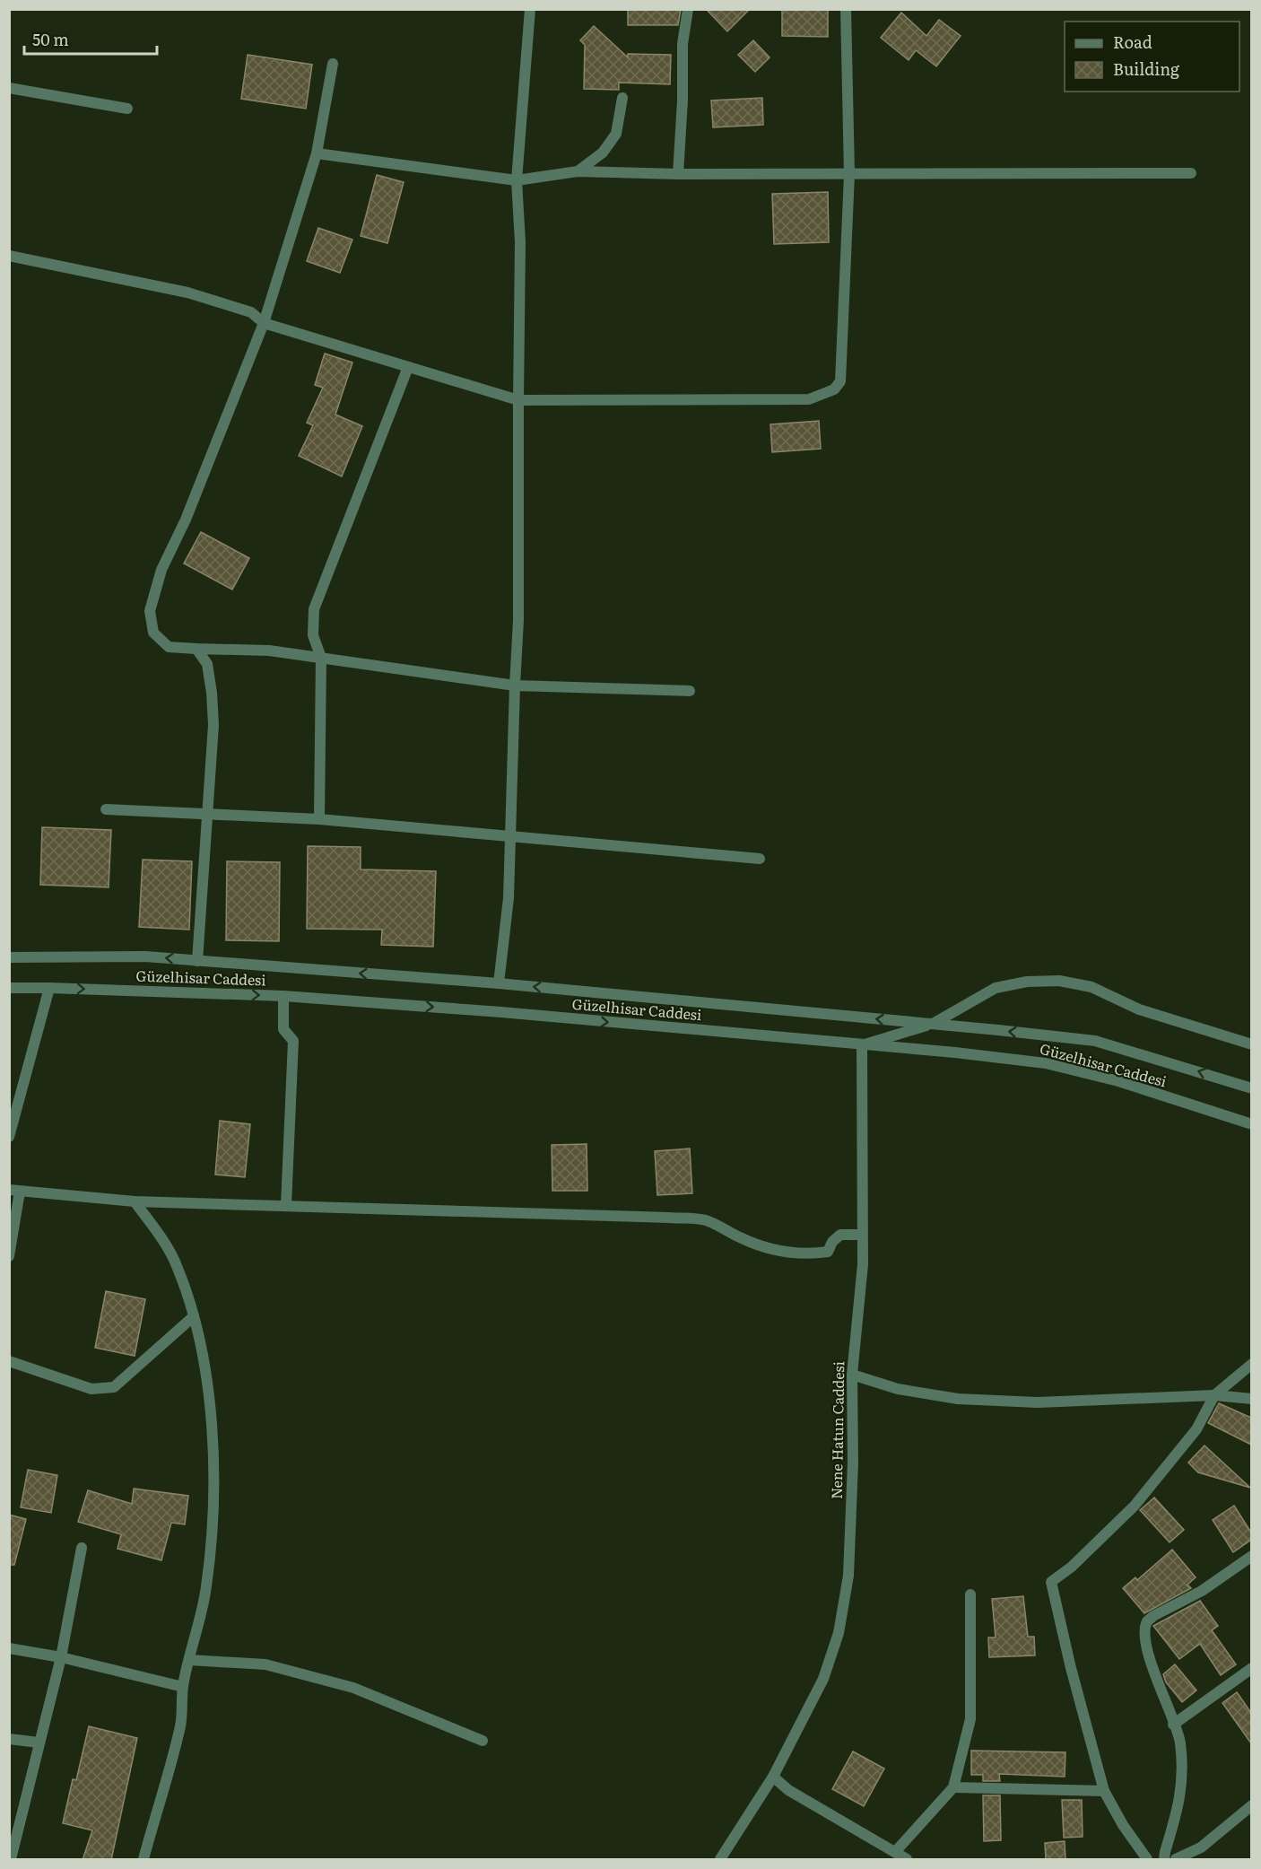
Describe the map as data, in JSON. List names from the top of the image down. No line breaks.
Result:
{"streets":{"street":["Güzelhisar Caddesi","Nene Hatun Caddesi"]},"crossings":[["Güzelhisar Caddesi","Nene Hatun Caddesi"]],"legend":["Road","Building"],"scale_bar":"50 m"}
